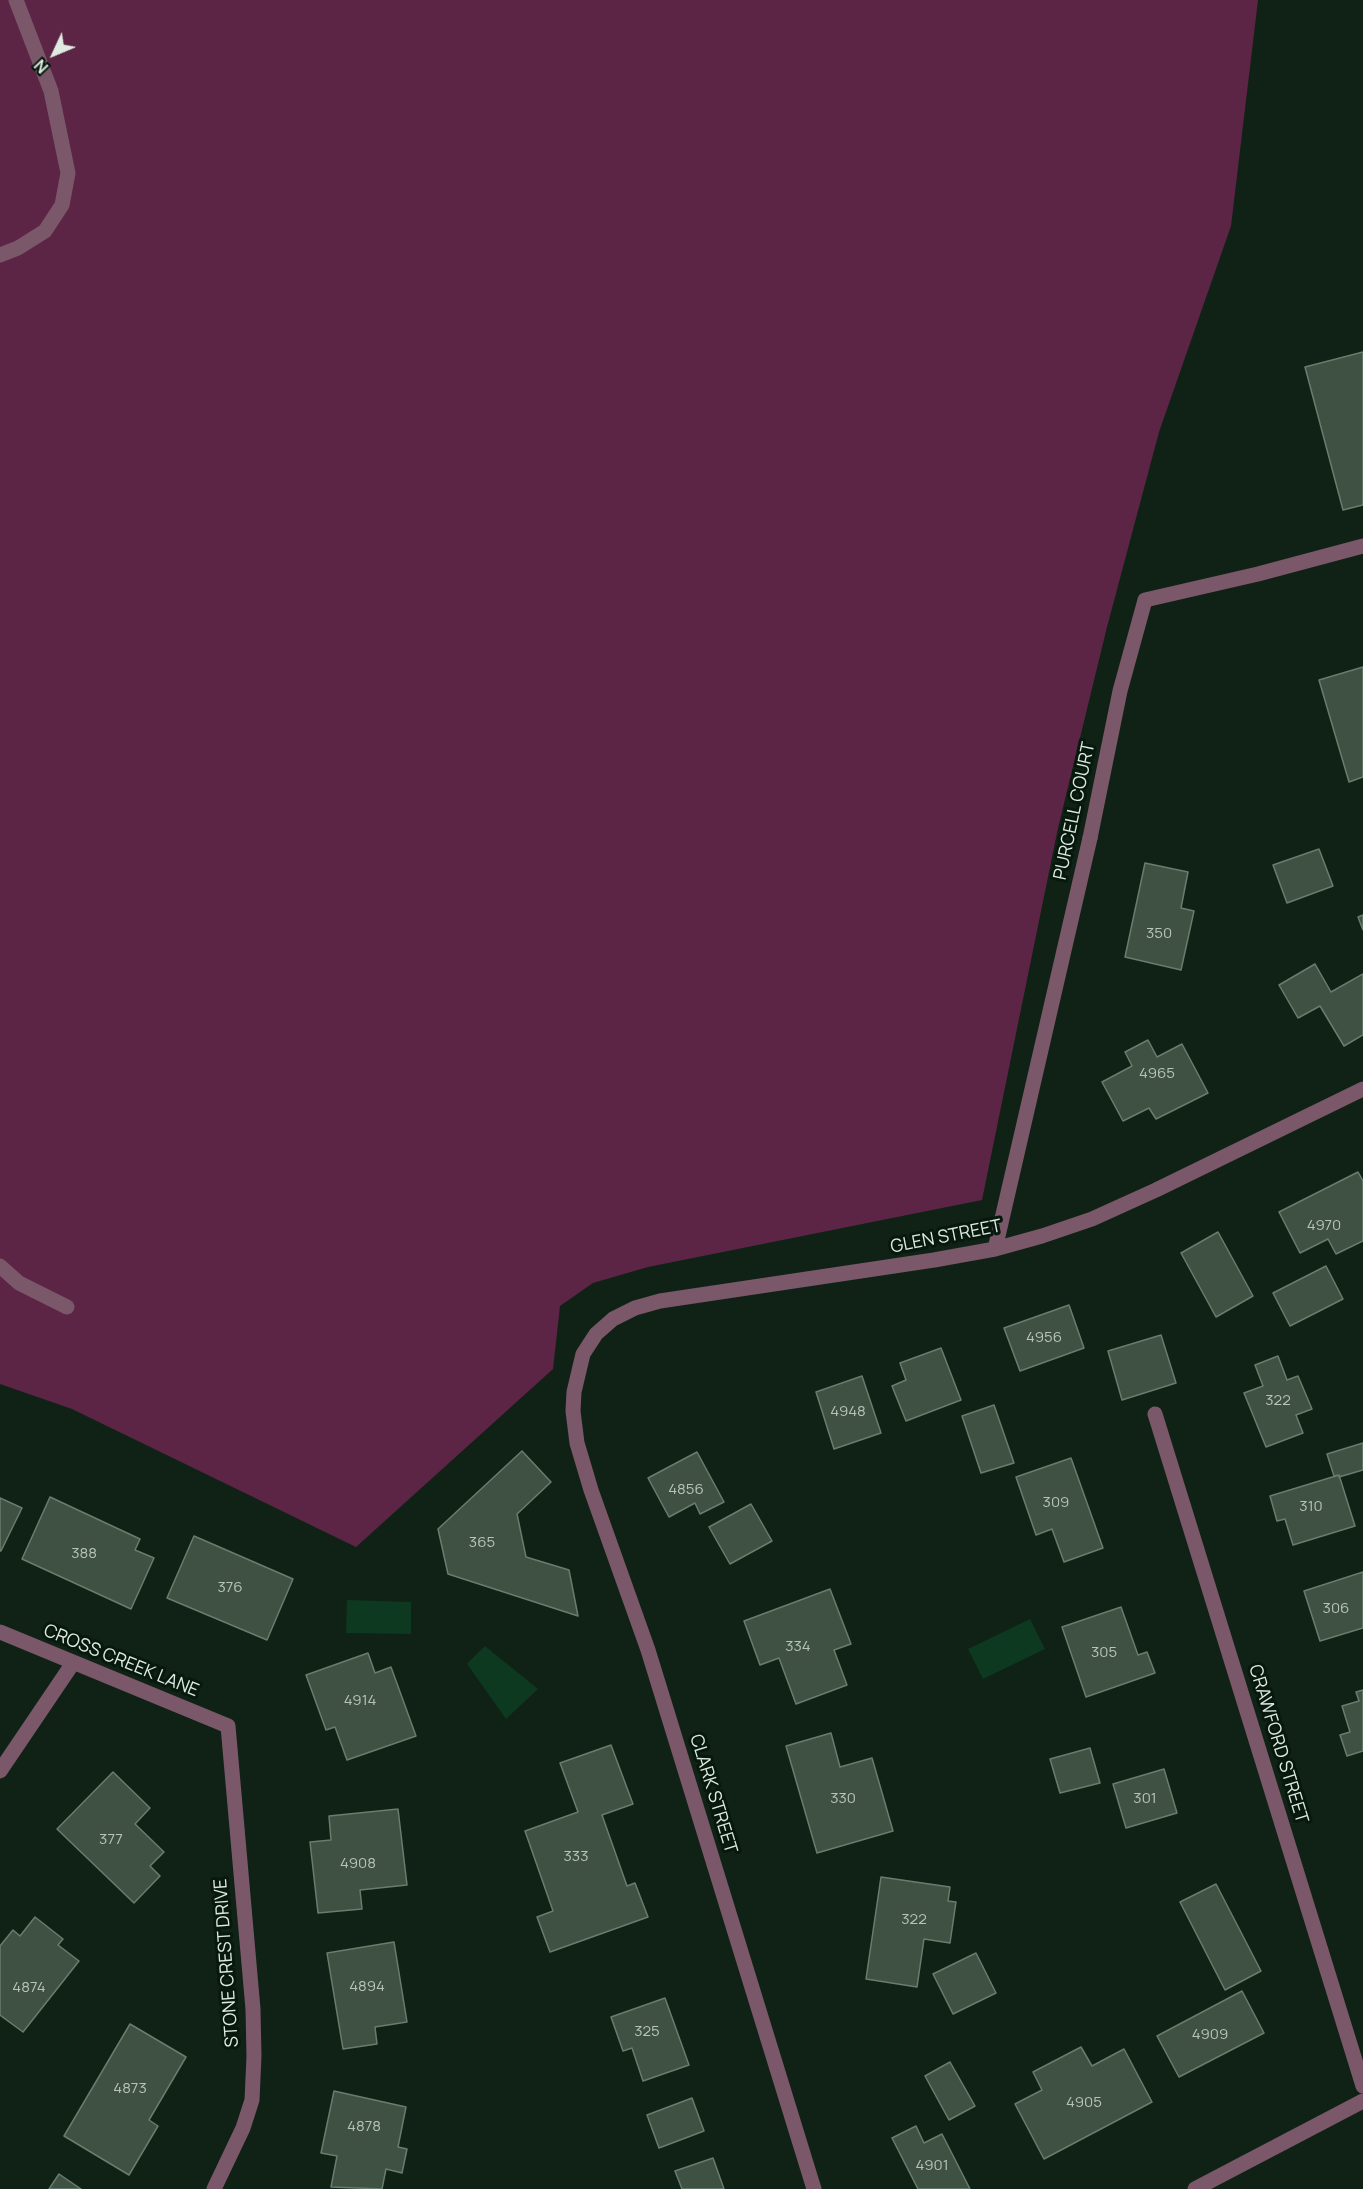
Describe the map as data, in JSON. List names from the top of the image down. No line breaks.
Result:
{"streets":{"street":["PURCELL COURT","GLEN STREET","CROSS CREEK LANE","CRAWFORD STREET","CLARK STREET","STONE CREST DRIVE"]},"crossings":[["PURCELL COURT","GLEN STREET"],["GLEN STREET","CLARK STREET"],["CROSS CREEK LANE","STONE CREST DRIVE"]],"house_numbers":["350","4965","4970","4956","322","4948","4856","309","310","365","388","376","306","334","305","4914","330","301","377","333","4908","322","4894","4874","325","4909","4873","4905","4878","4901"],"north":"bottom left"}
